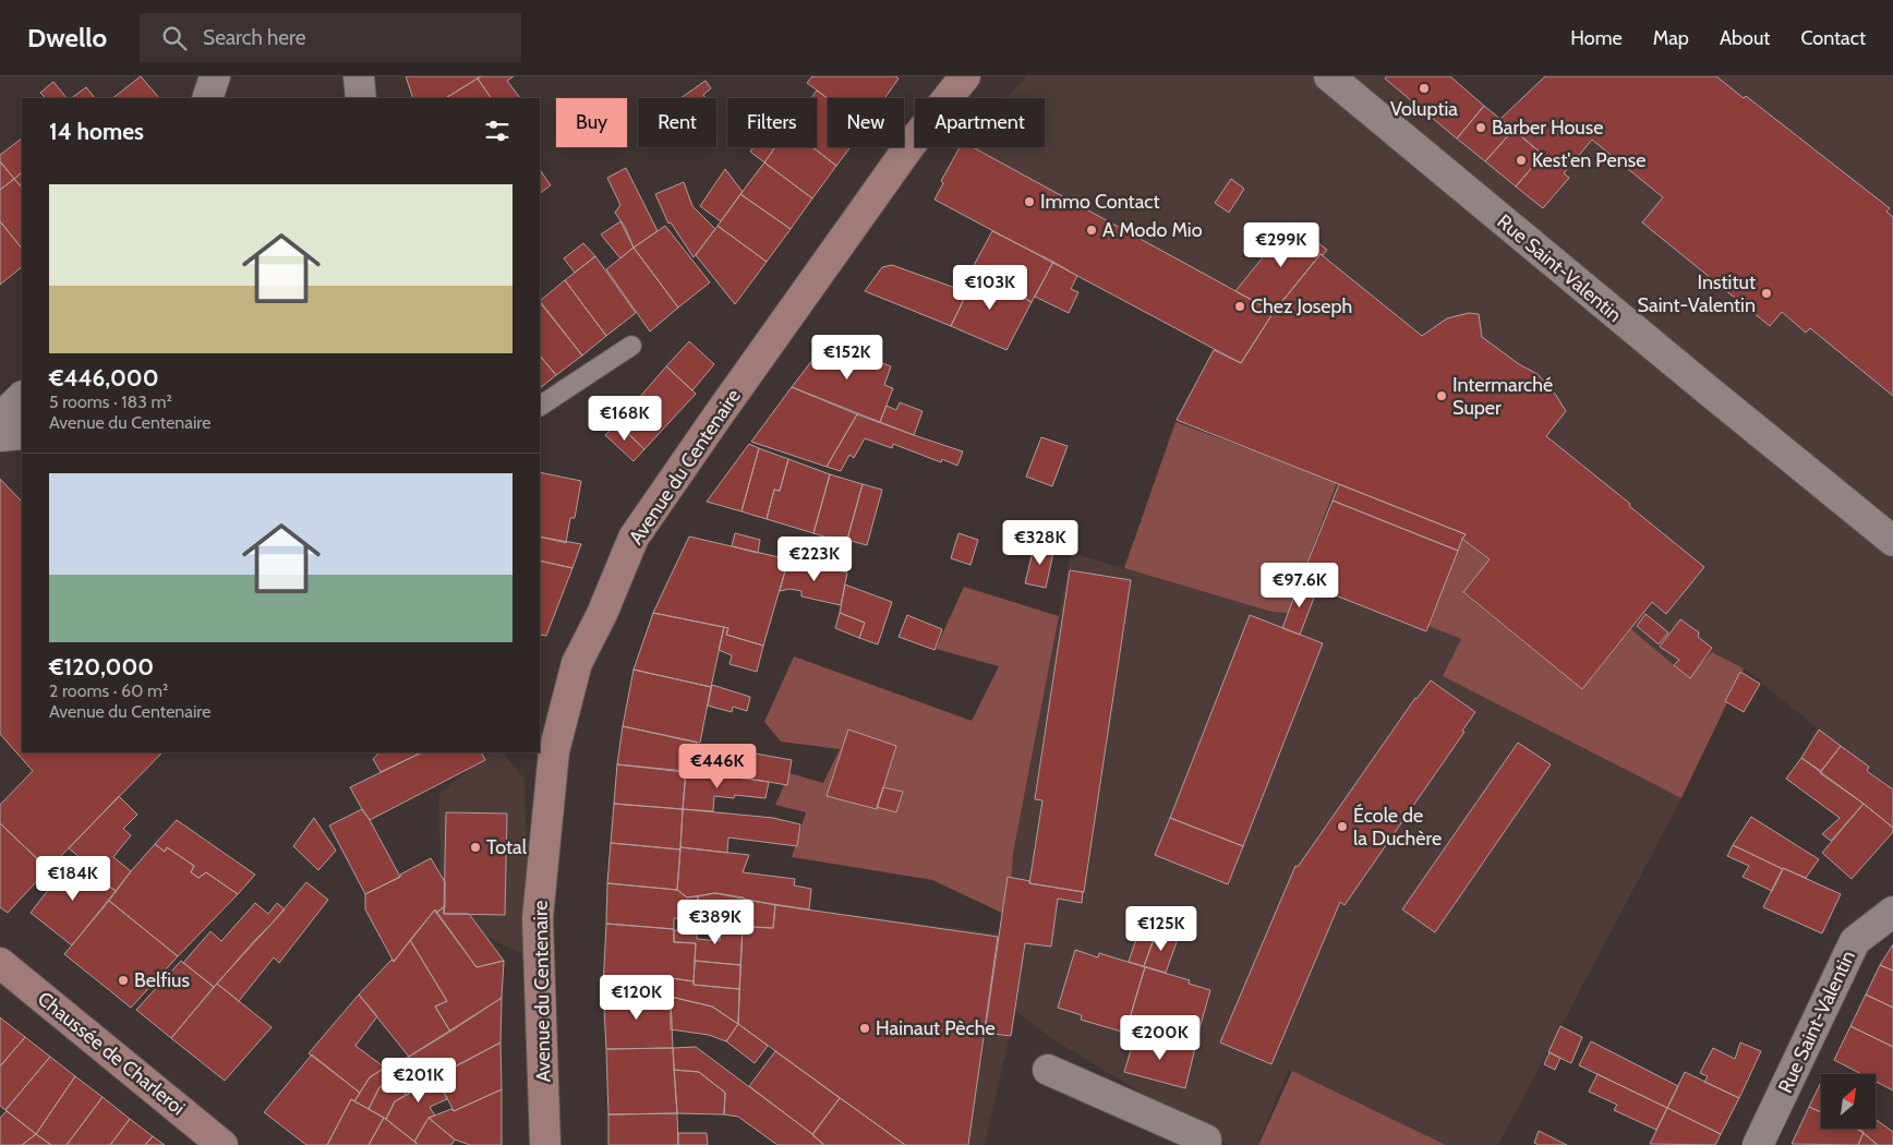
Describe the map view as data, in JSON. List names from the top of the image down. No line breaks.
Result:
{"streets":{"main road":["Avenue du Centenaire","Chaussée de Charleroi"],"street":["Rue Saint-Valentin"]},"places":["Voluptia","Barber House","Kest'en Pense","Immo Contact","A Modo Mio","Institut Saint-Valentin","Chez Joseph","Intermarché Super","École de la Duchère","Total","Belfius","Hainaut Pèche"],"north":"top right","page":{"header":"Dwello","search":"Search here","nav":["Home","Map","About","Contact"],"chip":["Buy","Rent","Filters","New","Apartment"],"heading":"14 homes","list":[{"name":"€446,000","note":"5 rooms · 183 m² · Avenue du Centenaire"},{"name":"€120,000","note":"2 rooms · 60 m² · Avenue du Centenaire"}],"price":["€299K","€103K","€152K","€168K","€328K","€223K","€97.6K","€446K","€184K","€389K","€125K","€120K","€200K","€201K"]}}
